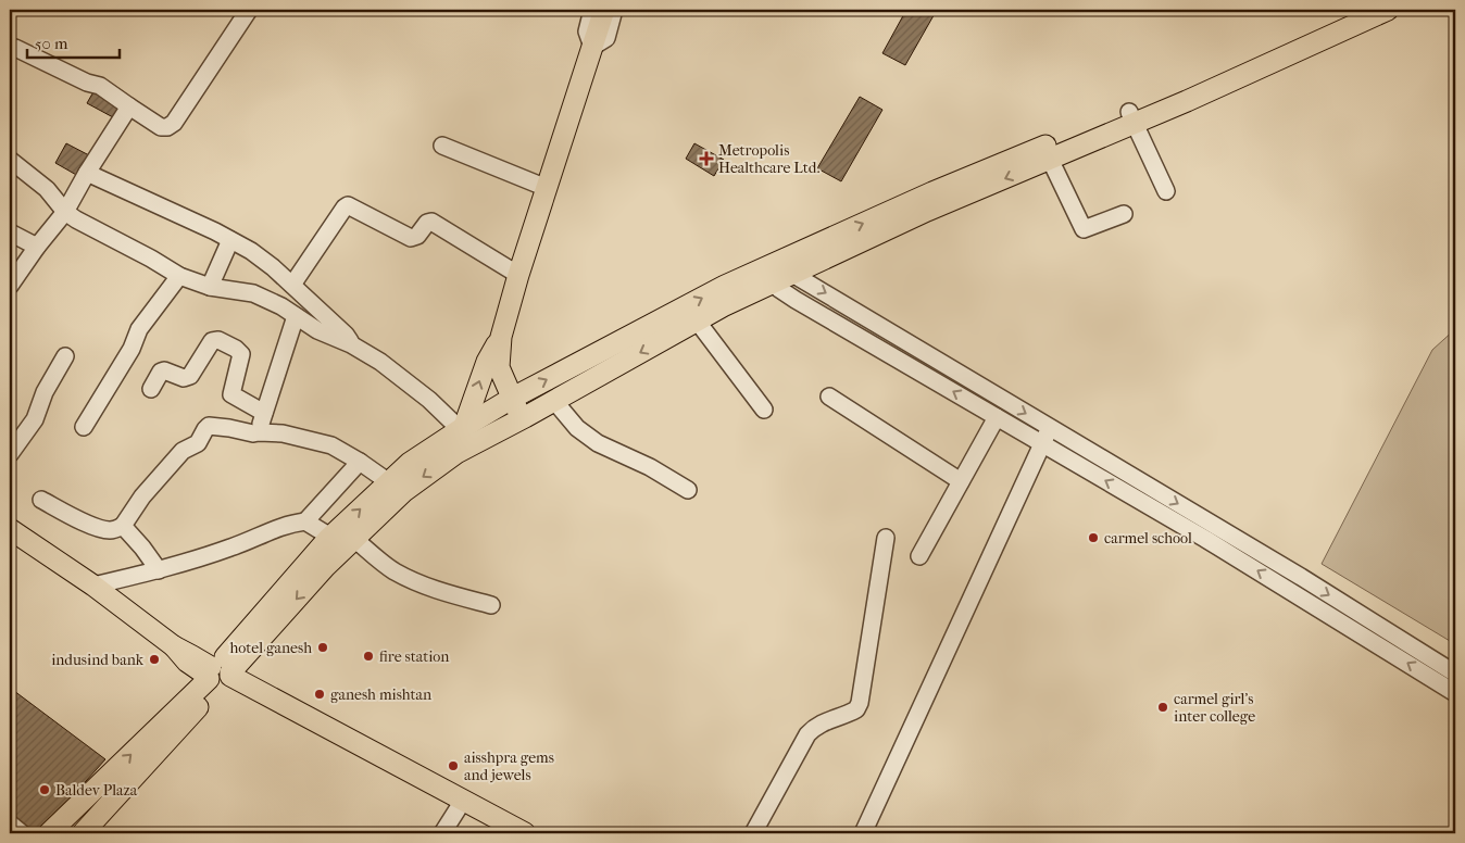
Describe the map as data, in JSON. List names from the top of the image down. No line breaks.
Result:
{"places":{"health":["Metropolis Healthcare Ltd."],"other":["carmel school","hotel ganesh","fire station","indusind bank","ganesh mishtan","carmel girl's inter college","aisshpra gems and jewels","Baldev Plaza"]},"scale_bar":"50 m"}
